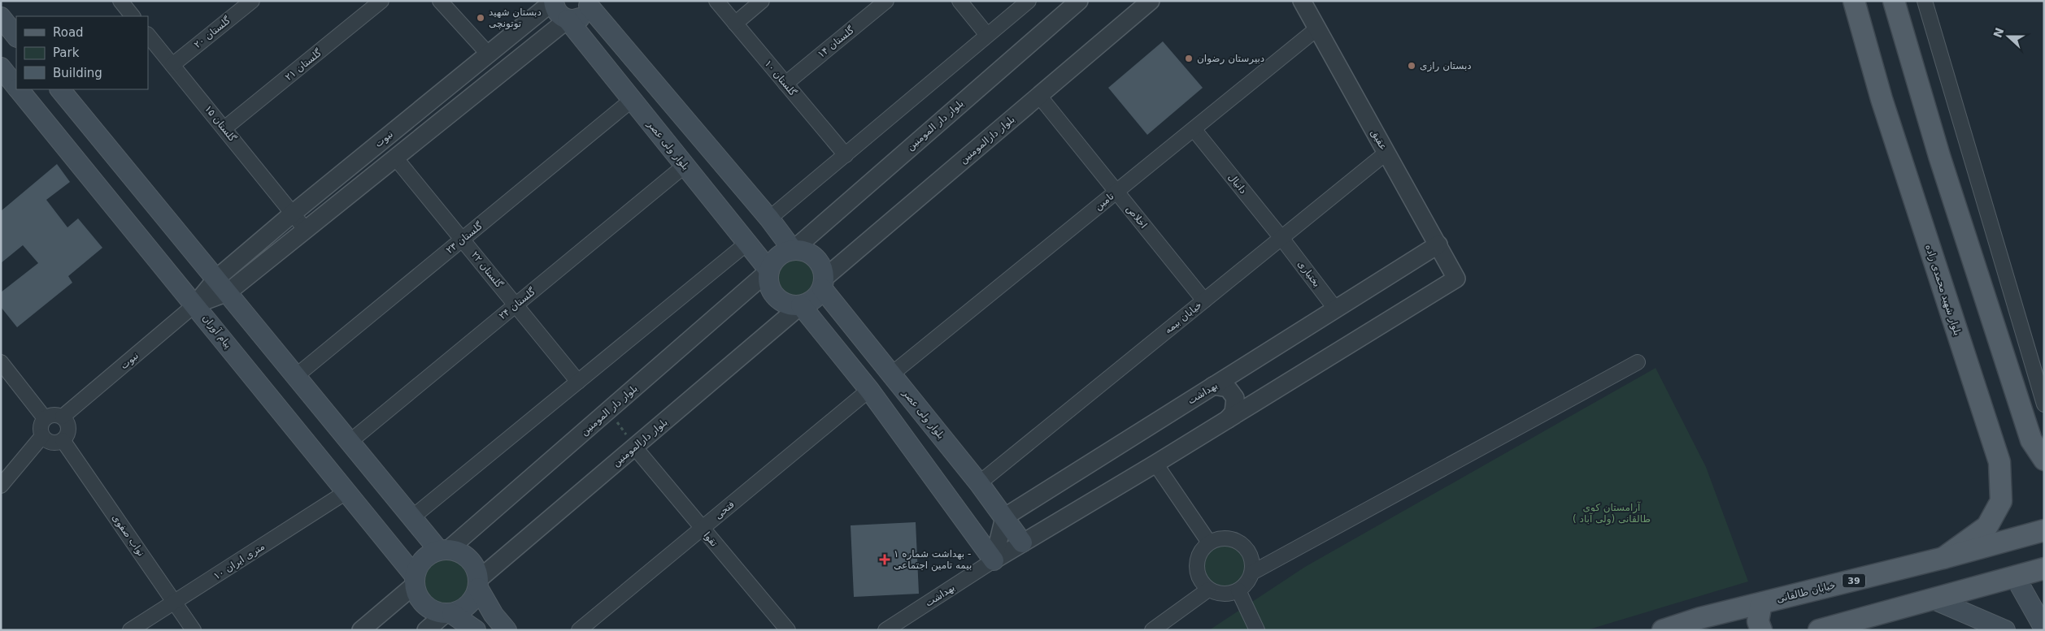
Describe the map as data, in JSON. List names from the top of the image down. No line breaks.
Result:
{"streets":{"main road":["بلوار ولی عصر","بلوار شهید محمدی زاده","پیام آوران","39","خیابان طالقانی"],"street":["گلستان ۲۰","گلستان ۱۴","گلستان ۲۱","گلستان ۱۰","گلستان ۱۵","بلوار دار المومنین","نبوت","بلوار دارالمومنین","عقیق","دانیال","تامین","اخلاص","گلستان ۲۳","گلستان ۲۲","بختیاری","گلستان ۲۴","خیابان بیمه","بهداشت","فتحی","نواب صفوی","تقوا","۱۰ متری ایران"]},"crossings":[["گلستان ۲۰","گلستان ۱۵"],["گلستان ۱۴","گلستان ۱۰"],["گلستان ۲۱","گلستان ۱۵"],["گلستان ۱۵","نبوت"],["بلوار دار المومنین","بلوار دارالمومنین"],["بلوار دار المومنین","بلوار ولی عصر"],["بلوار دار المومنین","پیام آوران"],["نبوت","بلوار ولی عصر"],["نبوت","پیام آوران"],["نبوت","نواب صفوی"],["بلوار دارالمومنین","بلوار ولی عصر"],["بلوار دارالمومنین","اخلاص"],["بلوار دارالمومنین","پیام آوران"],["بلوار دارالمومنین","تقوا"],["عقیق","تامین"],["عقیق","خیابان بیمه"],["عقیق","بهداشت"],["بلوار ولی عصر","تامین"],["بلوار ولی عصر","گلستان ۲۳"],["بلوار ولی عصر","گلستان ۲۴"],["بلوار ولی عصر","خیابان بیمه"],["بلوار ولی عصر","بهداشت"],["دانیال","تامین"],["دانیال","بختیاری"],["دانیال","خیابان بیمه"],["تامین","اخلاص"],["اخلاص","خیابان بیمه"],["گلستان ۲۳","گلستان ۲۲"],["گلستان ۲۲","گلستان ۲۴"],["بختیاری","خیابان بیمه"],["بختیاری","بهداشت"],["بلوار شهید محمدی زاده","خیابان طالقانی"],["پیام آوران","۱۰ متری ایران"],["فتحی","تقوا"],["نواب صفوی","۱۰ متری ایران"]],"parks":["آرامستان کوی طالقانی (ولی آباد )"],"places":{"other":["دبستان شهید توتونچی","دبیرستان رضوان","دبستان رازی"],"health":["بهداشت شماره ۱ - بیمه تامین اجتماعی"]},"legend":["Road","Park","Building"],"north":"left"}
